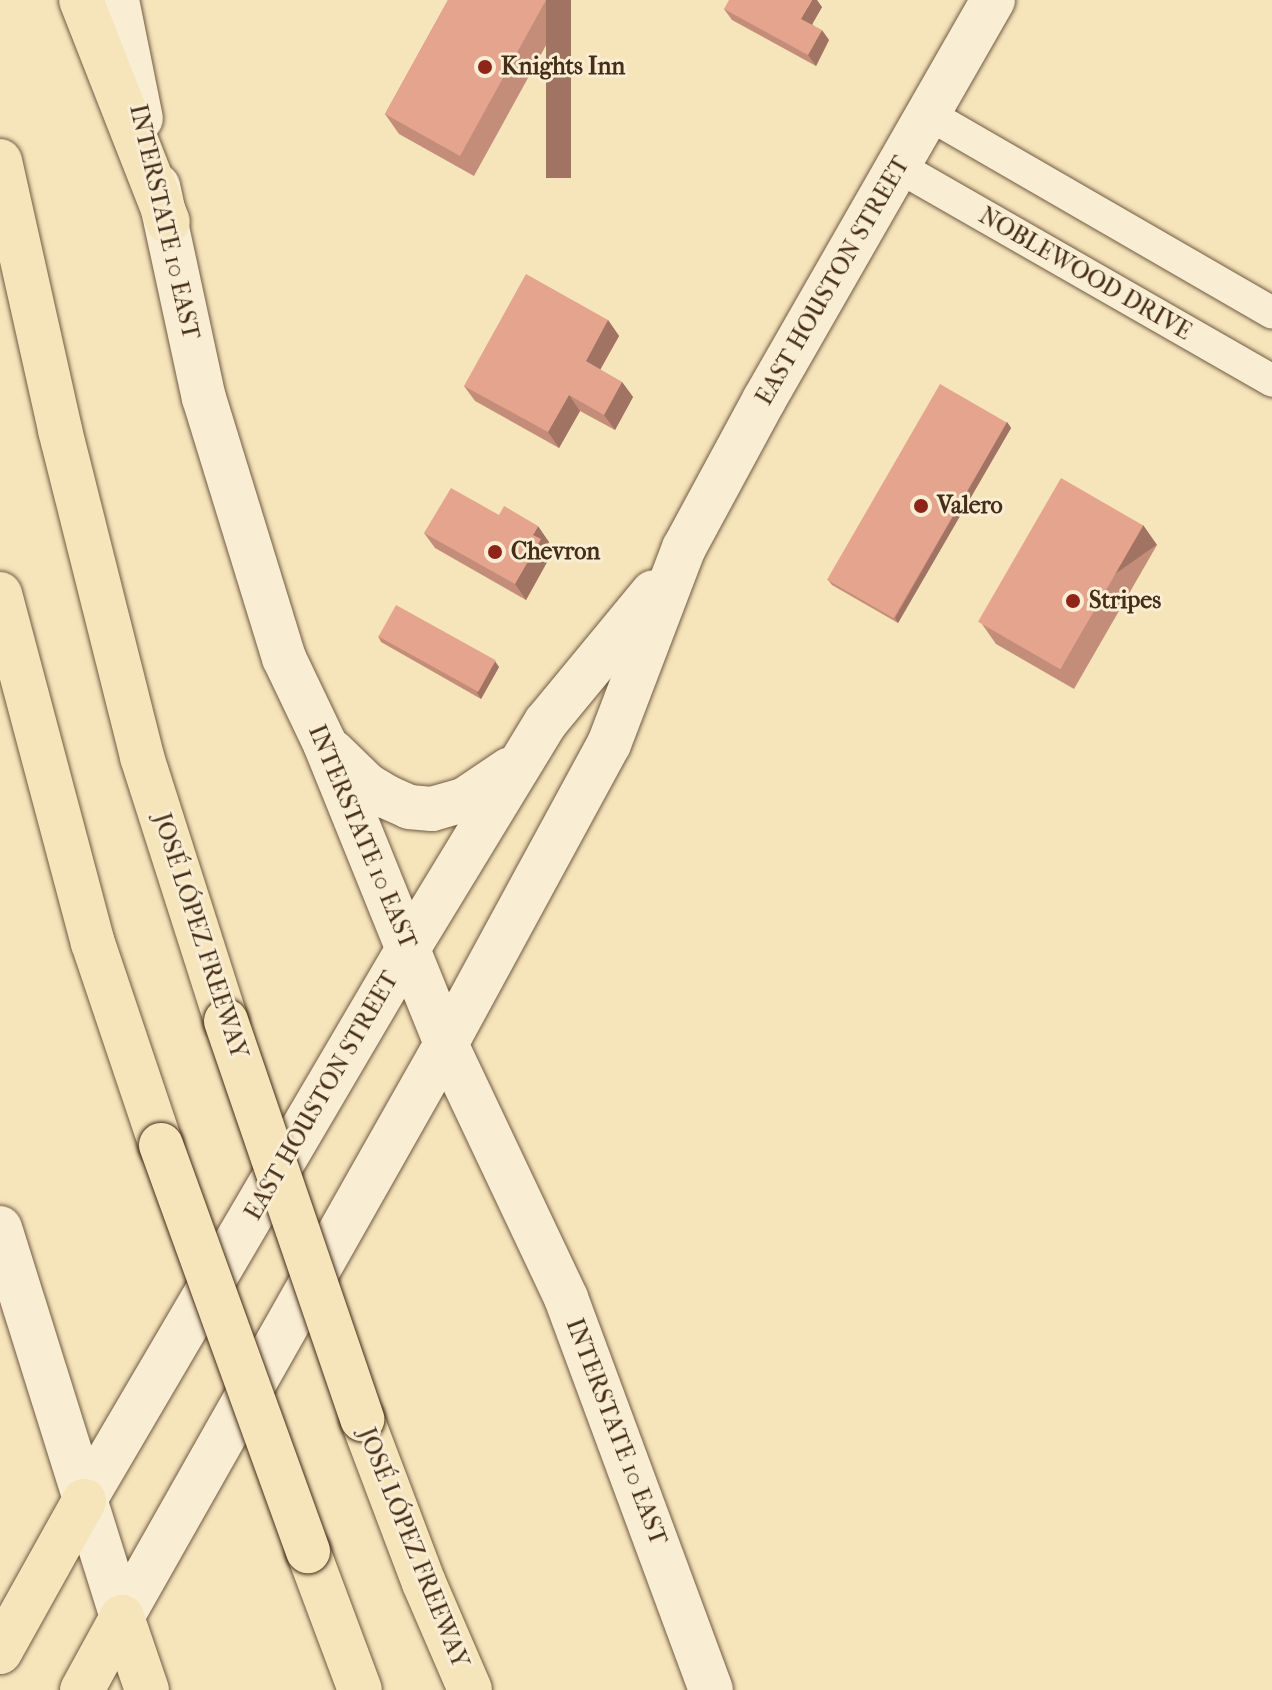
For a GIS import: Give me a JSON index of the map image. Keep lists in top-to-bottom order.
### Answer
{
  "streets": {
    "main road": ["INTERSTATE 10 EAST", "EAST HOUSTON STREET", "JOSÉ LÓPEZ FREEWAY"],
    "street": ["NOBLEWOOD DRIVE"]
  },
  "crossings": [
    ["INTERSTATE 10 EAST", "EAST HOUSTON STREET"],
    ["NOBLEWOOD DRIVE", "EAST HOUSTON STREET"]
  ],
  "places": [
    "Knights Inn",
    "Valero",
    "Chevron",
    "Stripes"
  ]
}
